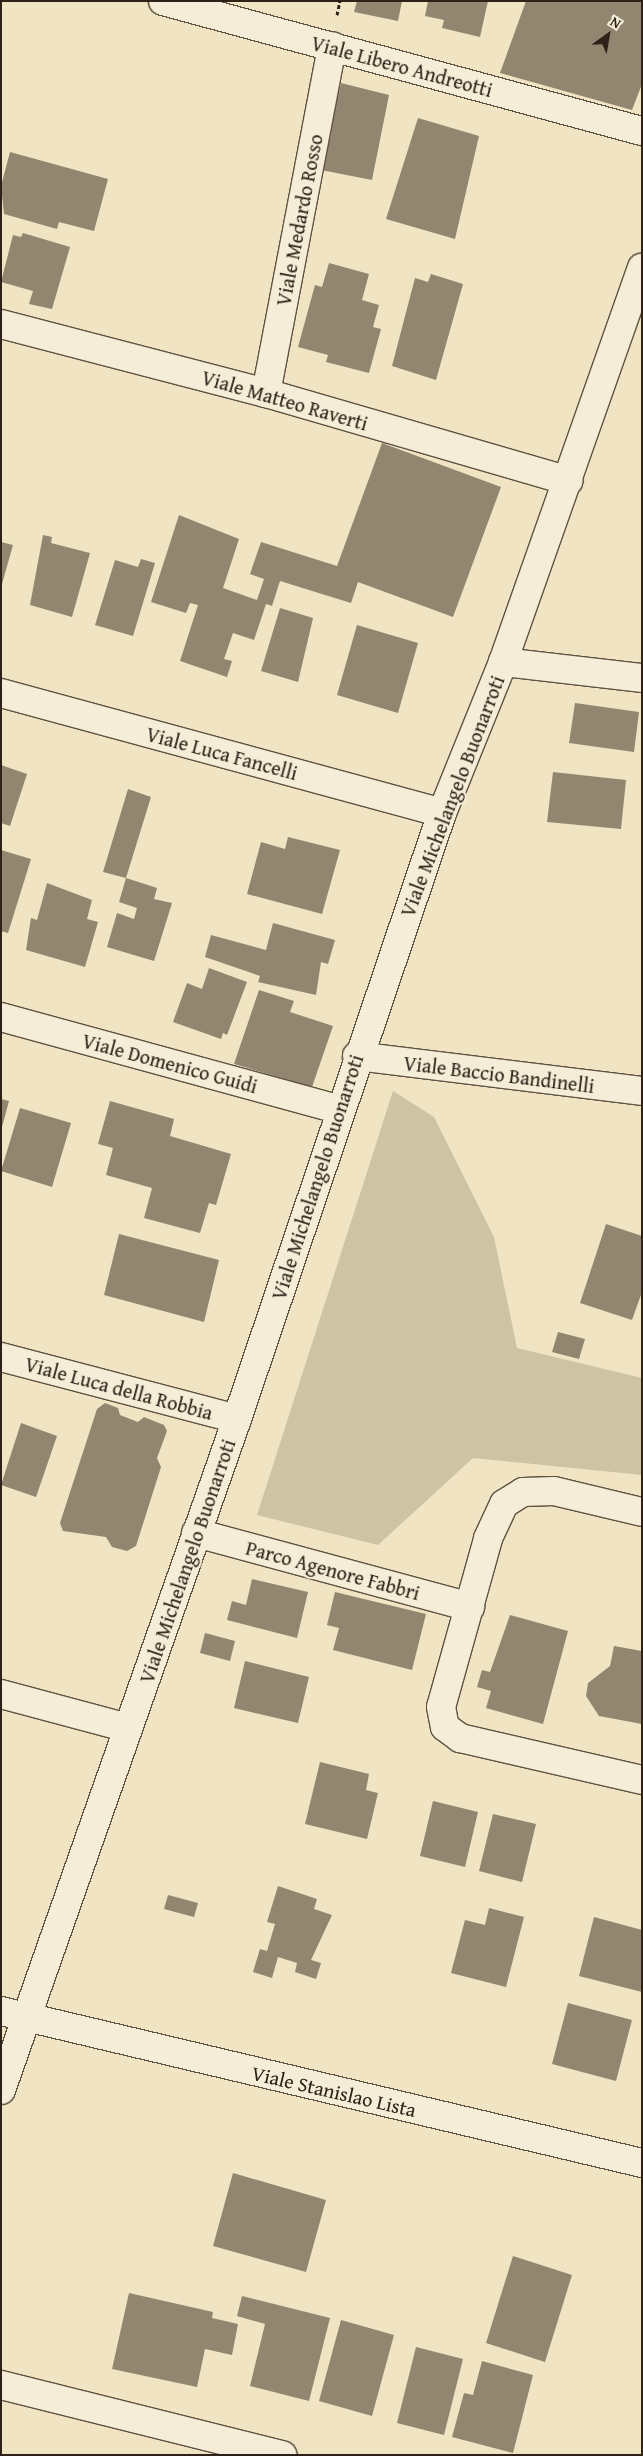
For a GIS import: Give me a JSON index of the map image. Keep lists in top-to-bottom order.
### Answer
{
  "streets": {
    "street": [
      "Viale Libero Andreotti",
      "Viale Medardo Rosso",
      "Viale Matteo Raverti",
      "Viale Luca Fancelli",
      "Viale Michelangelo Buonarroti",
      "Viale Domenico Guidi",
      "Viale Baccio Bandinelli",
      "Viale Luca della Robbia",
      "Parco Agenore Fabbri",
      "Viale Stanislao Lista"
    ]
  },
  "crossings": [
    ["Viale Libero Andreotti", "Viale Medardo Rosso"],
    ["Viale Medardo Rosso", "Viale Matteo Raverti"],
    ["Viale Matteo Raverti", "Viale Michelangelo Buonarroti"],
    ["Viale Luca Fancelli", "Viale Michelangelo Buonarroti"],
    ["Viale Michelangelo Buonarroti", "Viale Domenico Guidi"],
    ["Viale Michelangelo Buonarroti", "Viale Baccio Bandinelli"],
    ["Viale Michelangelo Buonarroti", "Viale Luca della Robbia"],
    ["Viale Michelangelo Buonarroti", "Parco Agenore Fabbri"],
    ["Viale Michelangelo Buonarroti", "Viale Stanislao Lista"]
  ],
  "north": "top right"
}
